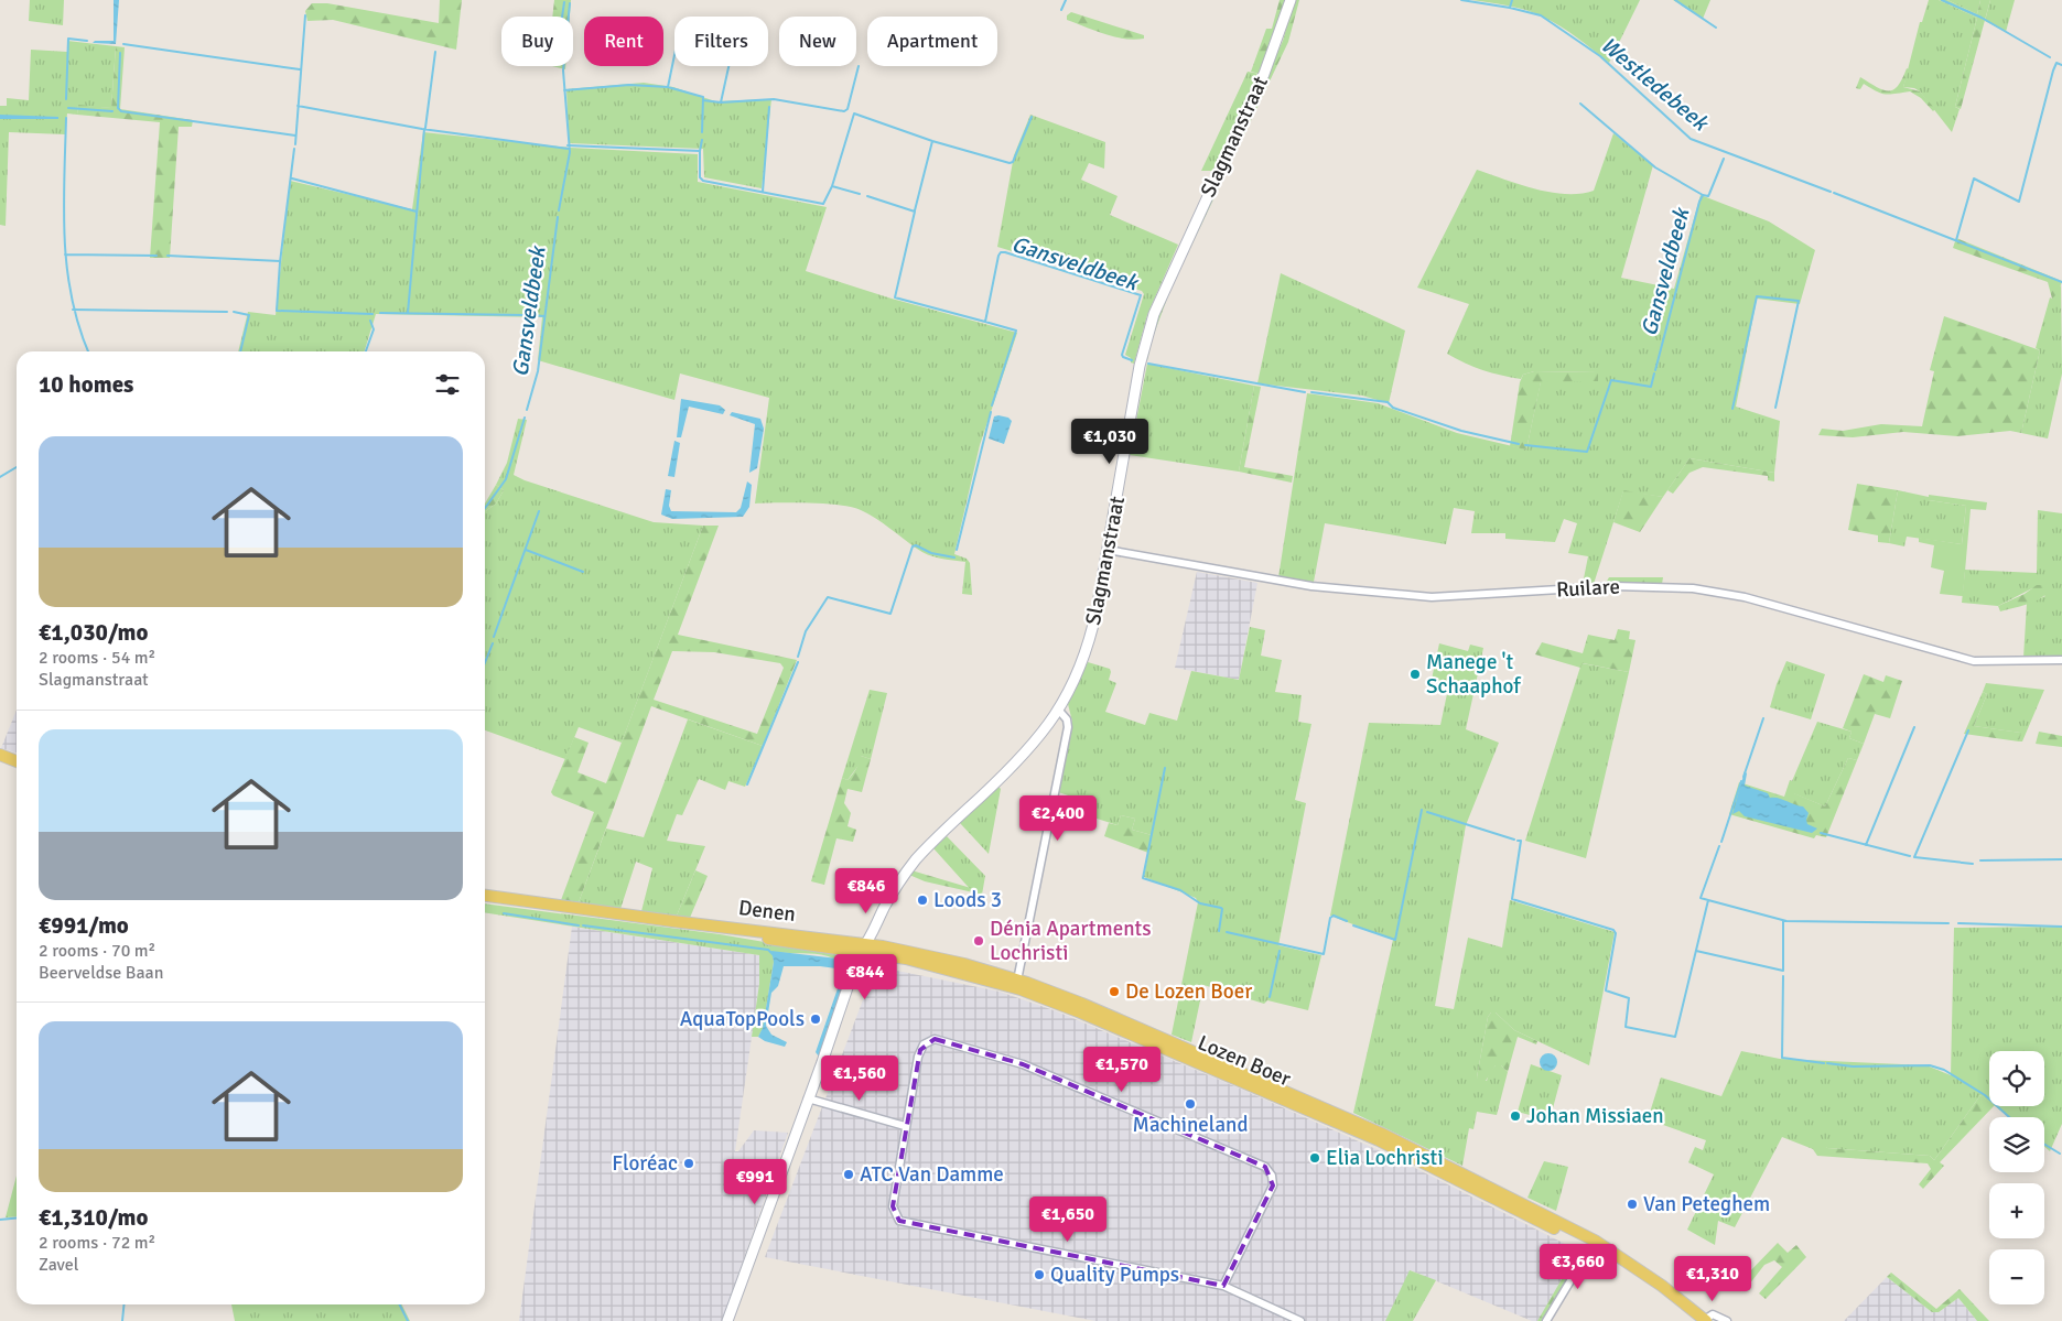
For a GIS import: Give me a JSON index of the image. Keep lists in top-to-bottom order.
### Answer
{
  "streets": {
    "main road": ["Slagmanstraat", "Denen", "Lozen Boer"],
    "street": ["Ruilare"]
  },
  "crossings": [
    ["Slagmanstraat", "Ruilare"],
    ["Slagmanstraat", "Denen"],
    ["Slagmanstraat", "Lozen Boer"],
    ["Denen", "Lozen Boer"]
  ],
  "water": ["Westledebeek", "Gansveldbeek"],
  "places": [
    "Manege 't Schaaphof",
    "Loods 3",
    "Dénia Apartments Lochristi",
    "De Lozen Boer",
    "AquaTopPools",
    "Machineland",
    "Johan Missiaen",
    "Elia Lochristi",
    "Floréac",
    "ATC Van Damme",
    "Van Peteghem",
    "Quality Pumps"
  ],
  "page": {
    "chip": [
      "Buy",
      "Rent",
      "Filters",
      "New",
      "Apartment"
    ],
    "heading": "10 homes",
    "list": [
      {
        "name": "€1,030/mo",
        "note": "2 rooms · 54 m² · Slagmanstraat"
      },
      {
        "name": "€991/mo",
        "note": "2 rooms · 70 m² · Beerveldse Baan"
      },
      {
        "name": "€1,310/mo",
        "note": "2 rooms · 72 m² · Zavel"
      }
    ],
    "price": [
      "€1,030",
      "€2,400",
      "€846",
      "€844",
      "€1,570",
      "€1,560",
      "€991",
      "€1,650",
      "€3,660",
      "€1,310"
    ],
    "map_buttons": ["+", "−"]
  }
}
